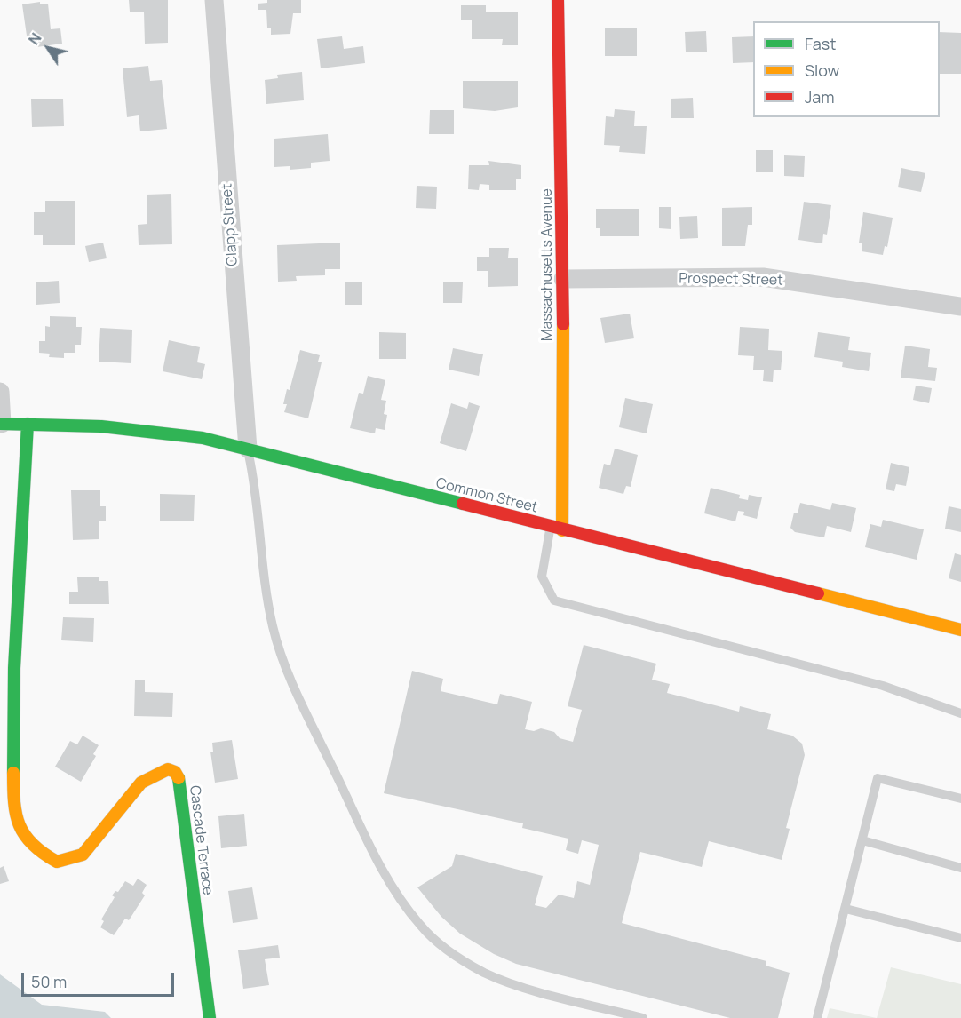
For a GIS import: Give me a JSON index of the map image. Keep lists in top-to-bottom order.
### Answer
{
  "streets": {
    "street": [
      "Clapp Street",
      "Massachusetts Avenue",
      "Prospect Street",
      "Common Street",
      "Cascade Terrace"
    ]
  },
  "crossings": [
    ["Clapp Street", "Common Street"],
    ["Massachusetts Avenue", "Prospect Street"],
    ["Massachusetts Avenue", "Common Street"],
    ["Common Street", "Cascade Terrace"]
  ],
  "legend": ["Fast", "Slow", "Jam"],
  "scale_bar": "50 m",
  "north": "top left"
}
